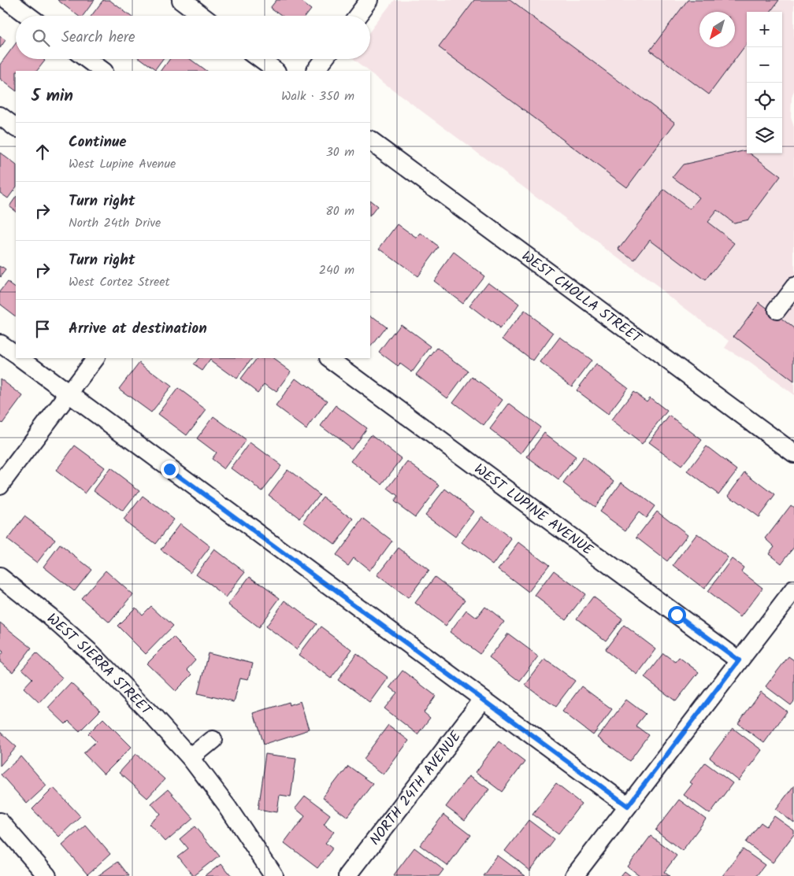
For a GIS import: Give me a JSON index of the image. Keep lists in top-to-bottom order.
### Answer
{
  "streets": {
    "street": [
      "WEST CHOLLA STREET",
      "WEST LUPINE AVENUE",
      "WEST SIERRA STREET",
      "NORTH 24TH AVENUE"
    ]
  },
  "north": "bottom left",
  "page": {
    "map_buttons": ["+", "−"],
    "search": "Search here",
    "heading": ["5 min", "Walk · 350 m"],
    "list": [
      ["Continue", "West Lupine Avenue", "30 m"],
      ["Turn right", "North 24th Drive", "80 m"],
      ["Turn right", "West Cortez Street", "240 m"],
      "Arrive at destination"
    ]
  }
}
